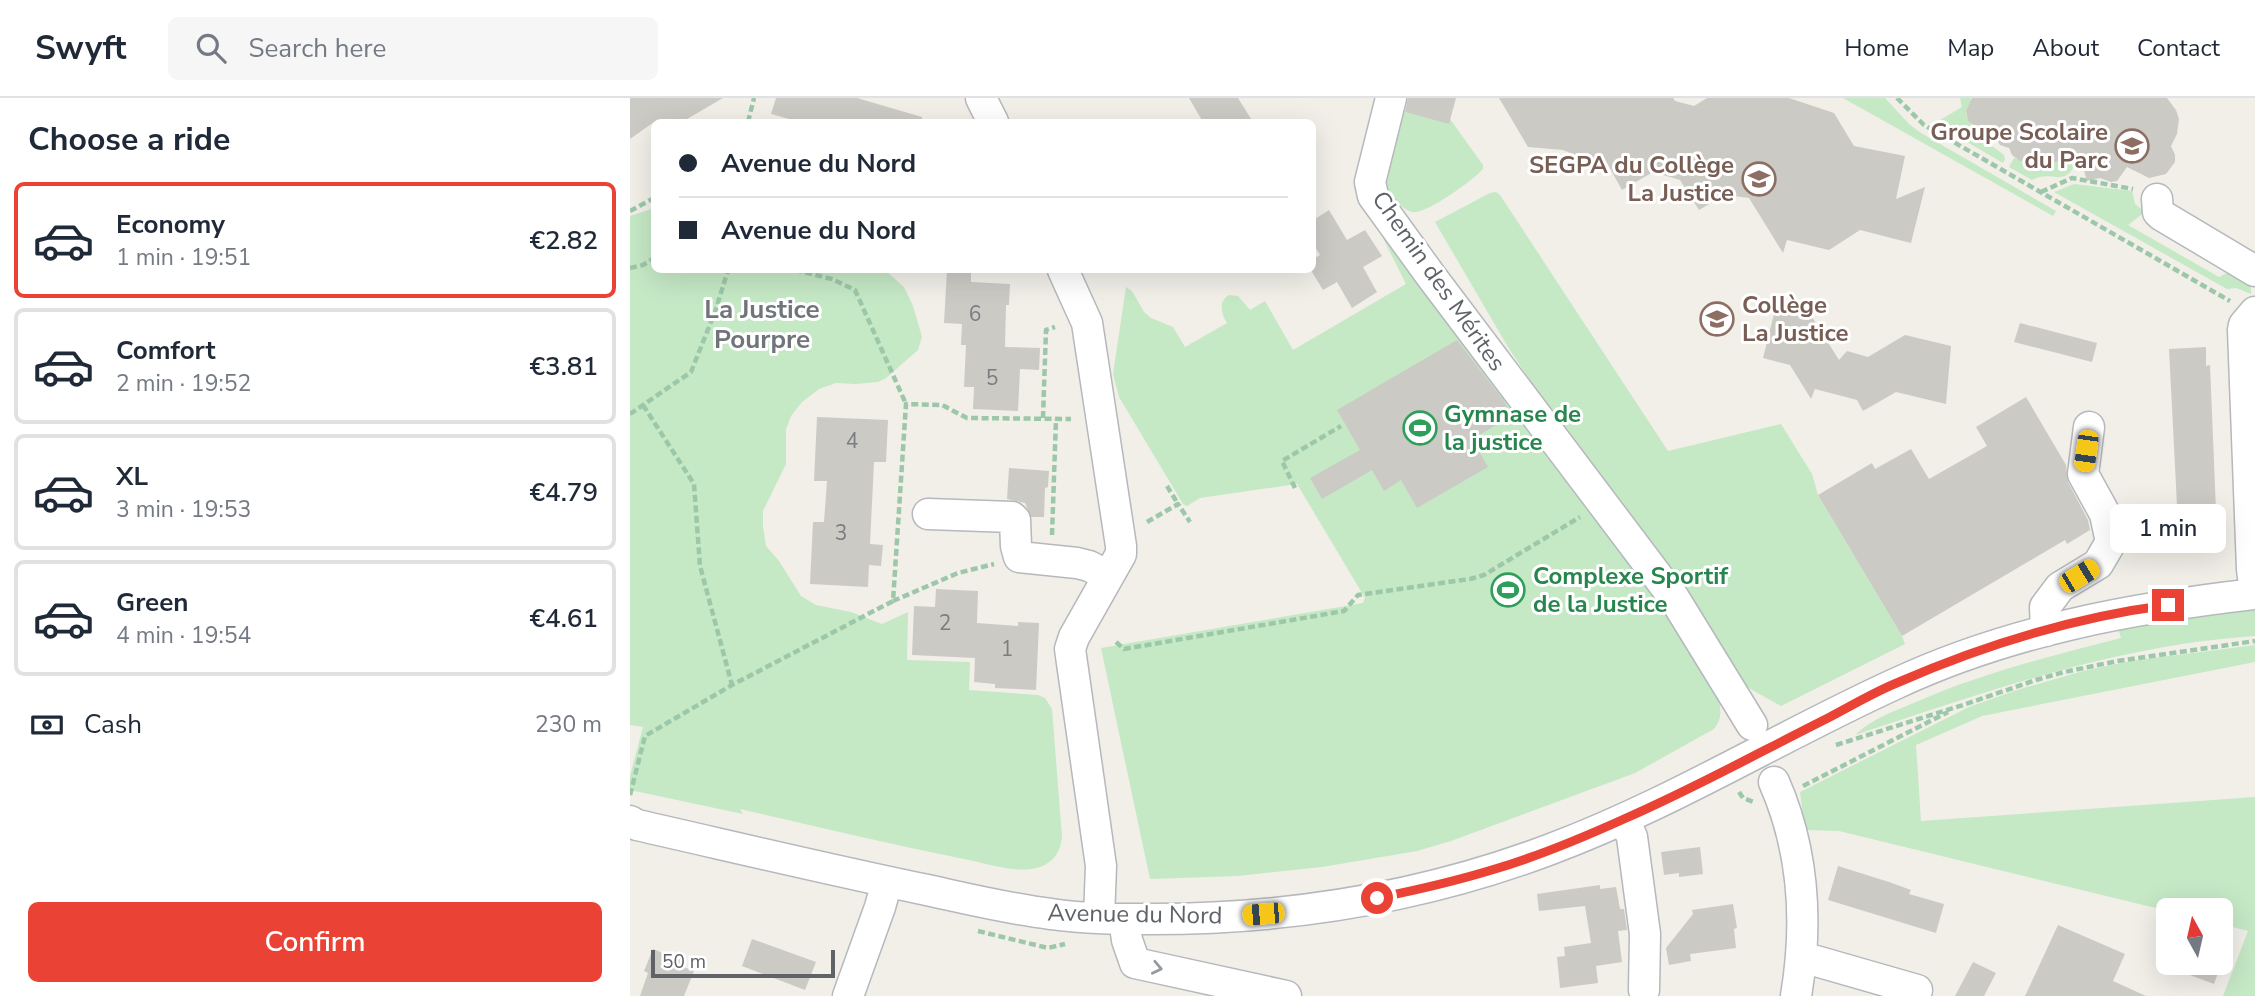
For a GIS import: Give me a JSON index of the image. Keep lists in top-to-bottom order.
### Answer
{
  "streets": {
    "street": ["Chemin des Mérites", "Avenue du Nord"]
  },
  "districts": ["La Justice Pourpre"],
  "places": {
    "school or university": ["Groupe Scolaire du Parc", "SEGPA du Collège La Justice", "Collège La Justice"],
    "sports": ["Gymnase de la justice", "Complexe Sportif de la Justice"]
  },
  "house_numbers": [
    "6",
    "5",
    "4",
    "3",
    "2",
    "1"
  ],
  "scale_bar": "50 m",
  "north": "top",
  "page": {
    "header": "Swyft",
    "search": "Search here",
    "nav": [
      "Home",
      "Map",
      "About",
      "Contact"
    ],
    "heading": "Choose a ride",
    "banner": ["Avenue du Nord", "Avenue du Nord"],
    "list": [
      {
        "name": "Economy",
        "note": "1 min · 19:51",
        "value": "€2.82"
      },
      {
        "name": "Comfort",
        "note": "2 min · 19:52",
        "value": "€3.81"
      },
      {
        "name": "XL",
        "note": "3 min · 19:53",
        "value": "€4.79"
      },
      {
        "name": "Green",
        "note": "4 min · 19:54",
        "value": "€4.61"
      }
    ],
    "bubble": "1 min",
    "pay": ["Cash", "230 m"],
    "buttons": "Confirm",
    "scale": "50 m"
  }
}
